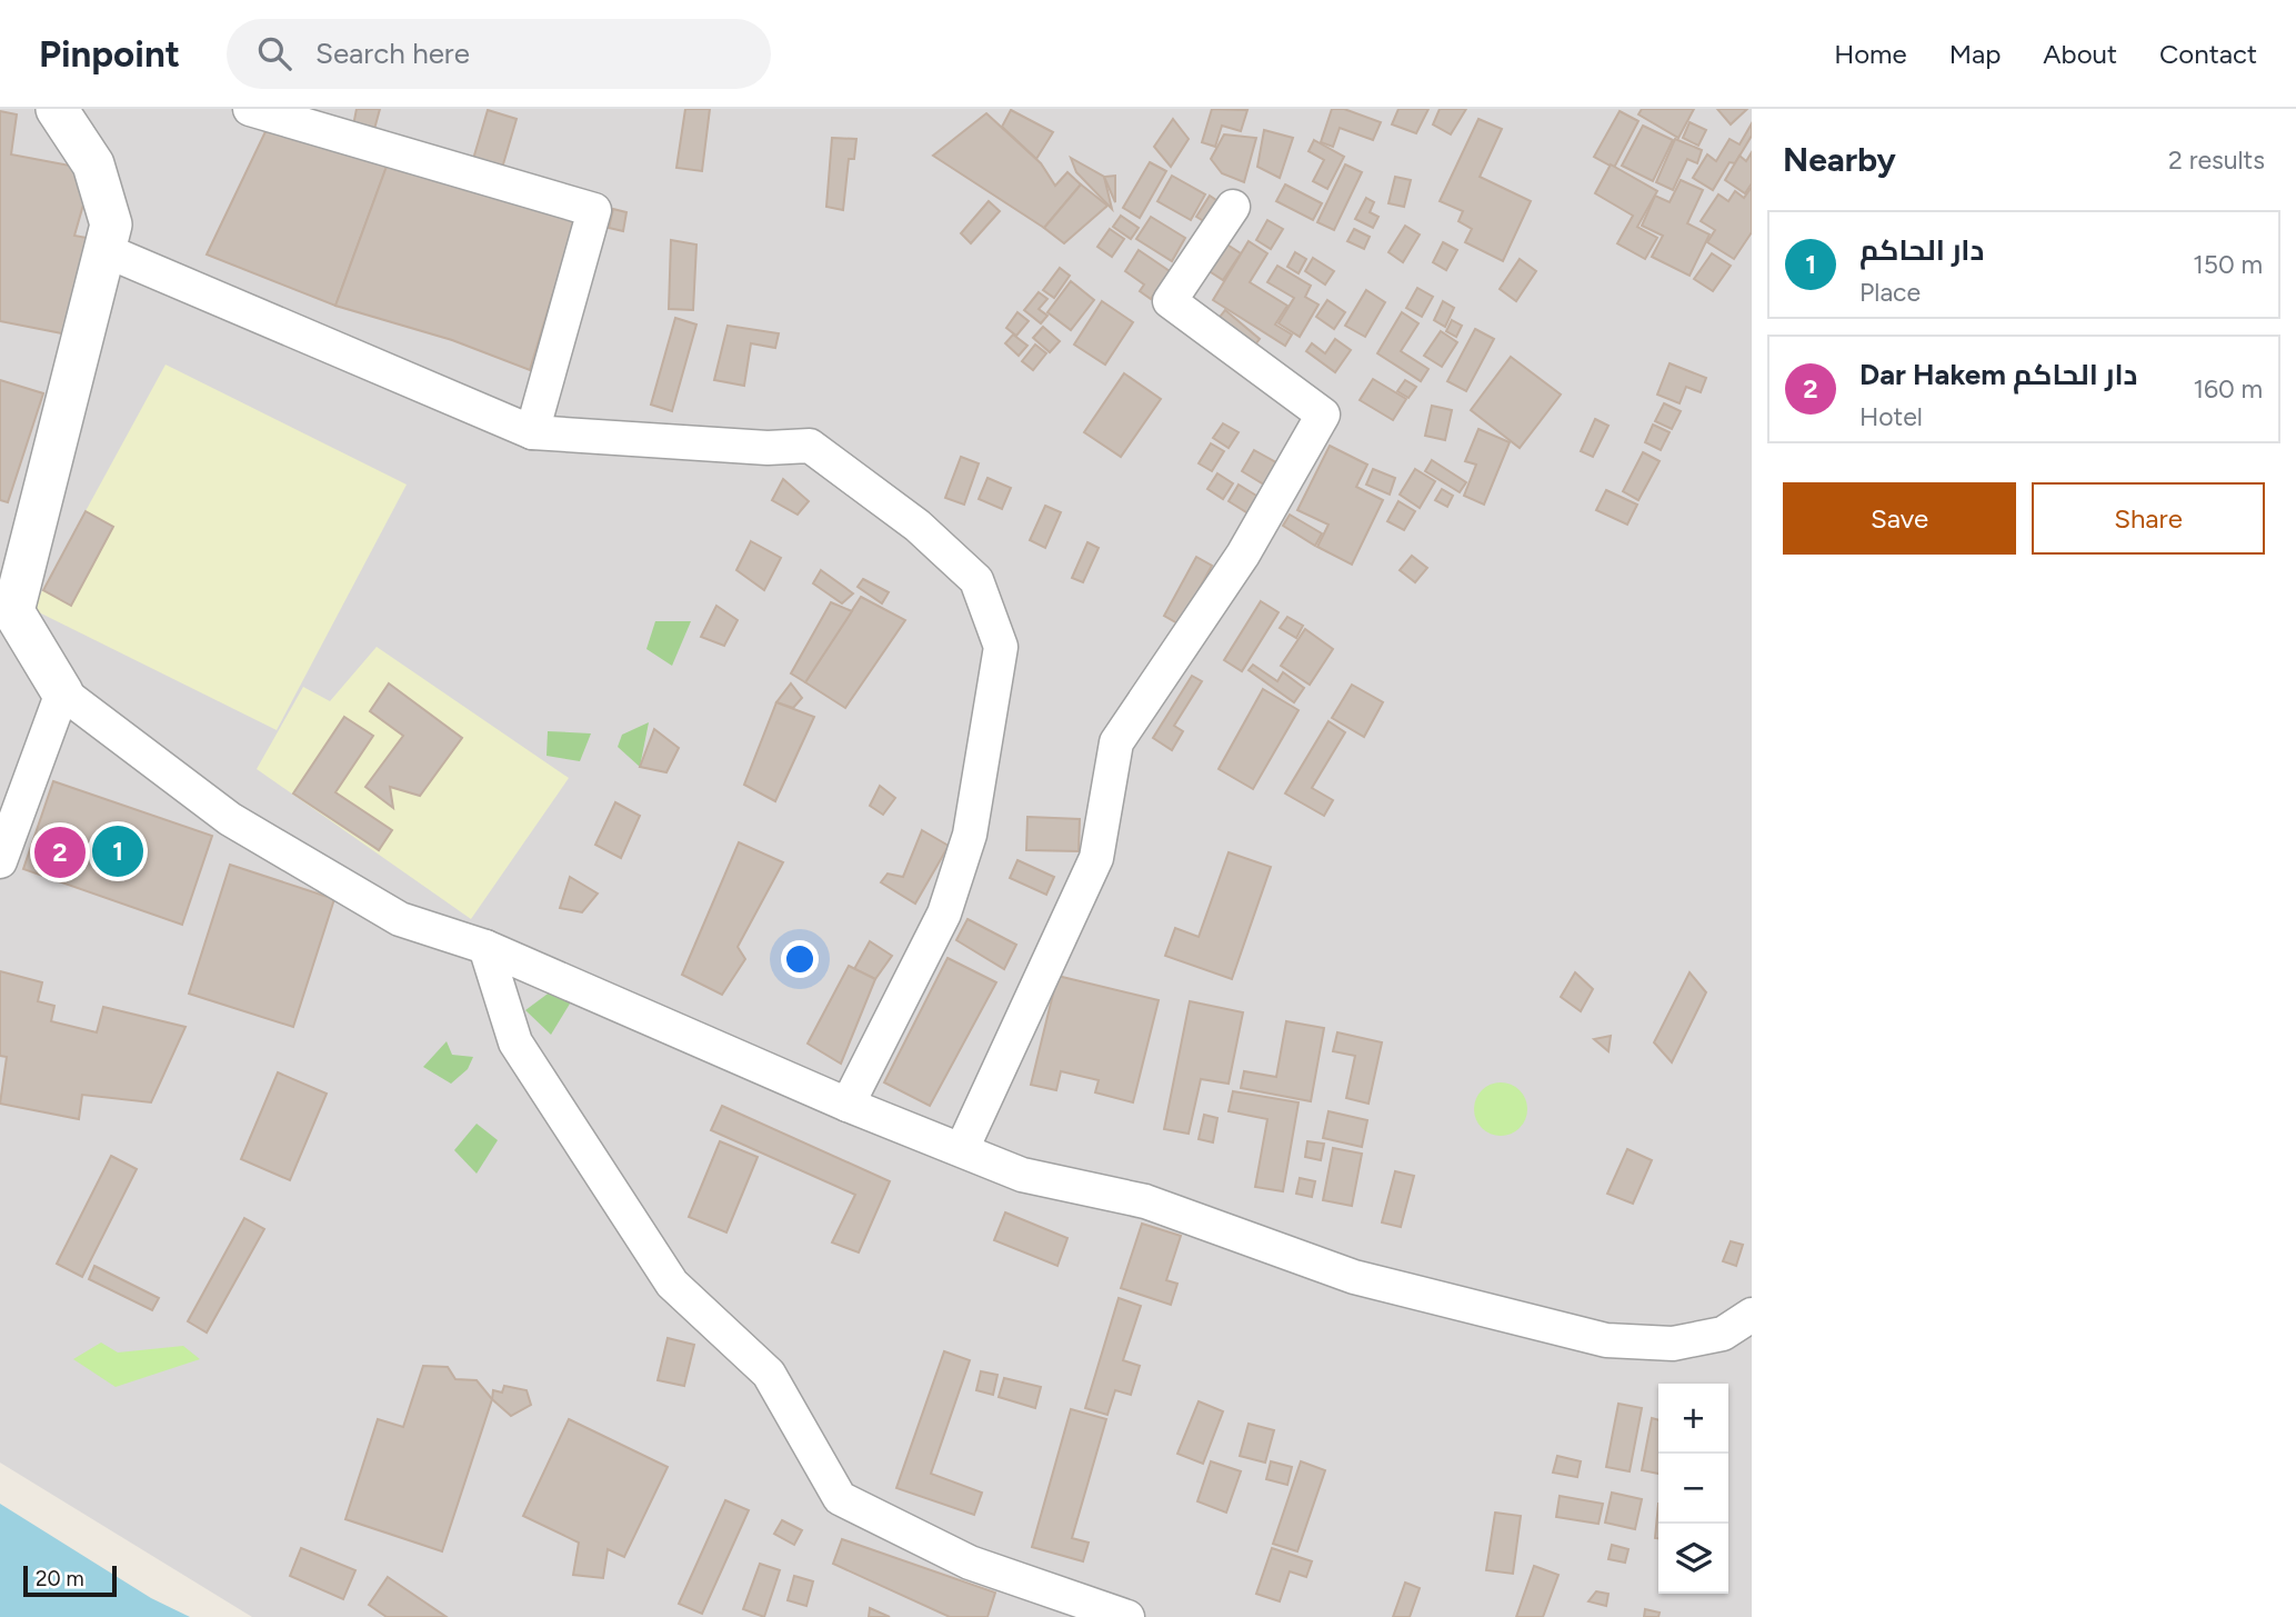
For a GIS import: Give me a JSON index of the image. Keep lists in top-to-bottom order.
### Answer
{
  "scale_bar": "20 m",
  "page": {
    "header": "Pinpoint",
    "search": "Search here",
    "nav": [
      "Home",
      "Map",
      "About",
      "Contact"
    ],
    "heading": ["Nearby", "2 results"],
    "list": [
      {
        "mark": "1",
        "name": "دار الحاكم",
        "note": "Place",
        "value": "150 m"
      },
      {
        "mark": "2",
        "name": "Dar Hakem دار الحاكم",
        "note": "Hotel",
        "value": "160 m"
      }
    ],
    "buttons": ["Save", "Share"],
    "pins": ["1", "2"],
    "map_buttons": ["+", "−"],
    "scale": "20 m"
  }
}
